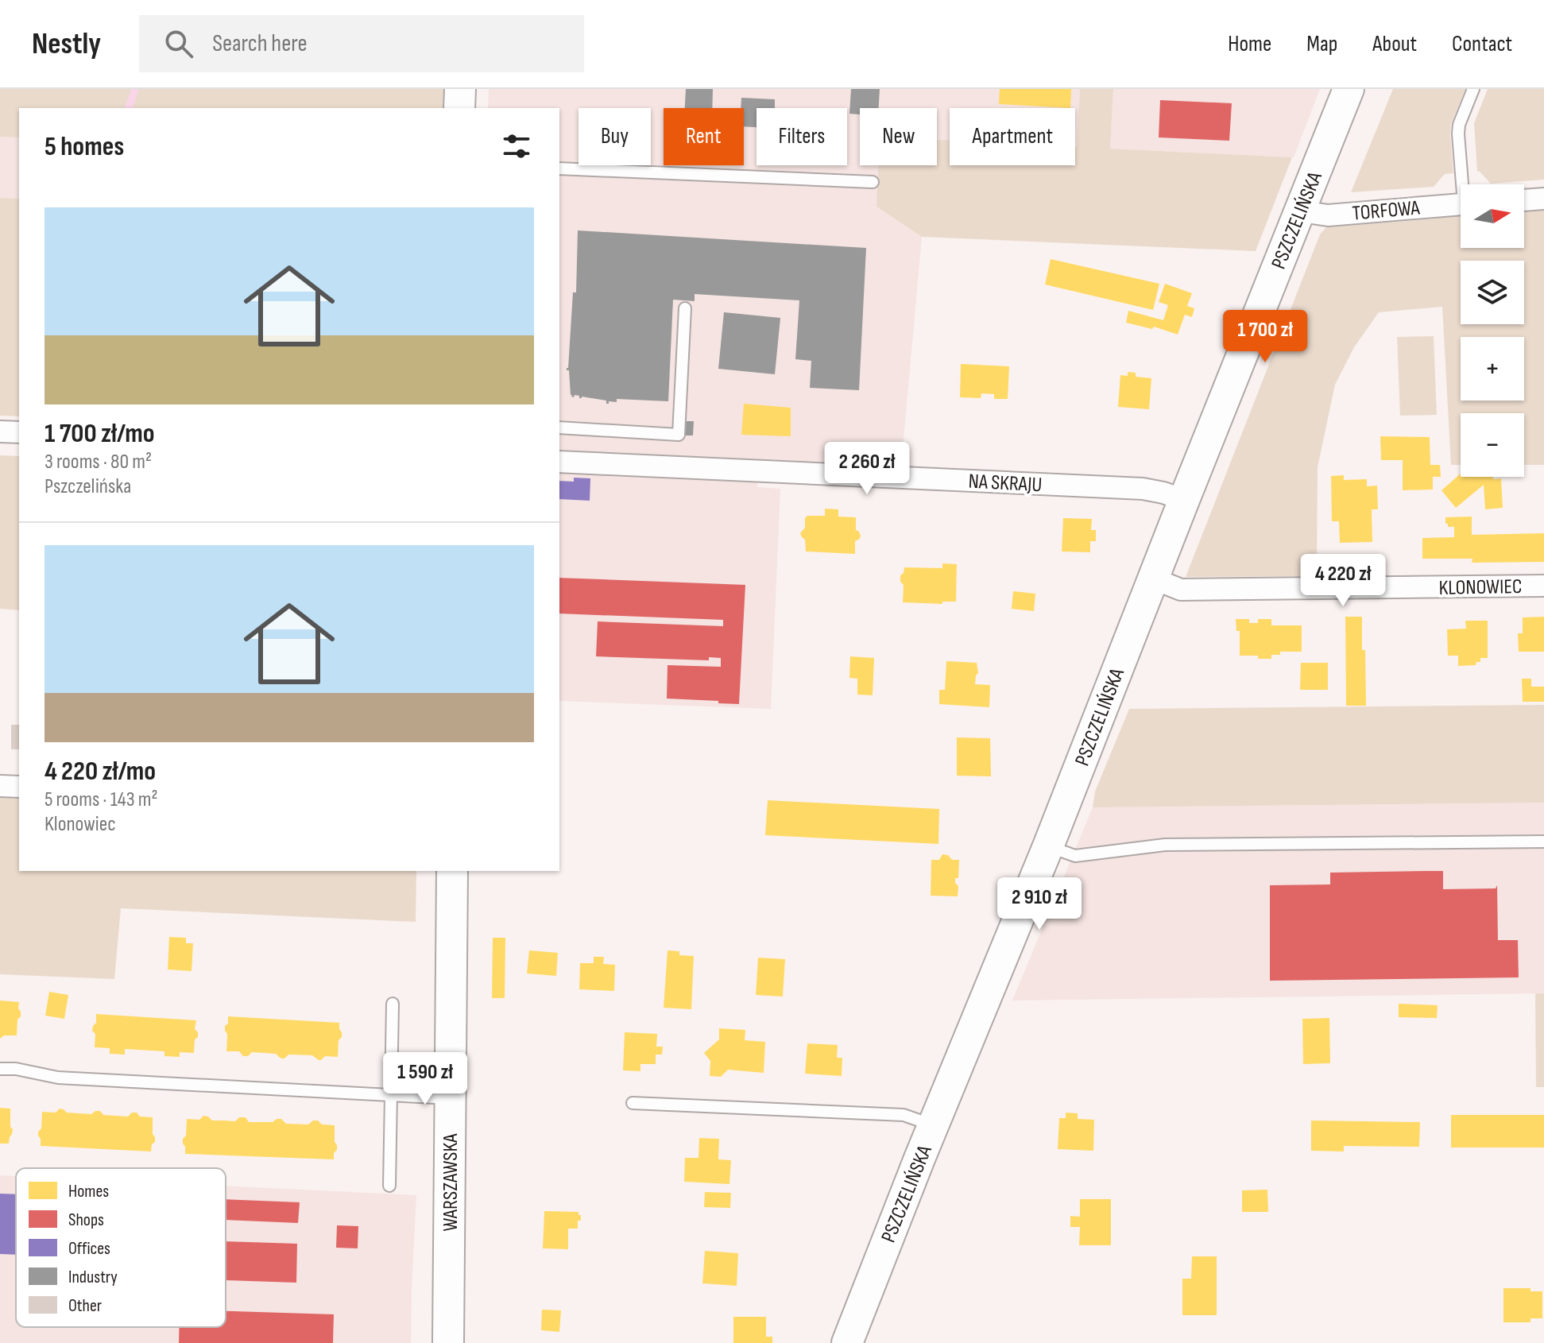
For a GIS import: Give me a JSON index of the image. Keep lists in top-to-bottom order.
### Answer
{
  "streets": {
    "main road": ["PSZCZELIŃSKA", "WARSZAWSKA"],
    "street": ["TORFOWA", "NA SKRAJU", "KLONOWIEC"]
  },
  "crossings": [
    ["TORFOWA", "PSZCZELIŃSKA"],
    ["PSZCZELIŃSKA", "NA SKRAJU"],
    ["PSZCZELIŃSKA", "KLONOWIEC"]
  ],
  "legend": [
    "Homes",
    "Shops",
    "Offices",
    "Industry",
    "Other"
  ],
  "north": "right",
  "page": {
    "header": "Nestly",
    "search": "Search here",
    "nav": [
      "Home",
      "Map",
      "About",
      "Contact"
    ],
    "chip": [
      "Buy",
      "Rent",
      "Filters",
      "New",
      "Apartment"
    ],
    "heading": "5 homes",
    "map_buttons": ["+", "−"],
    "list": [
      {
        "name": "1 700 zł/mo",
        "note": "3 rooms · 80 m² · Pszczelińska"
      },
      {
        "name": "4 220 zł/mo",
        "note": "5 rooms · 143 m² · Klonowiec"
      }
    ],
    "price": [
      "1 700 zł",
      "2 260 zł",
      "4 220 zł",
      "2 910 zł",
      "1 590 zł"
    ]
  }
}
